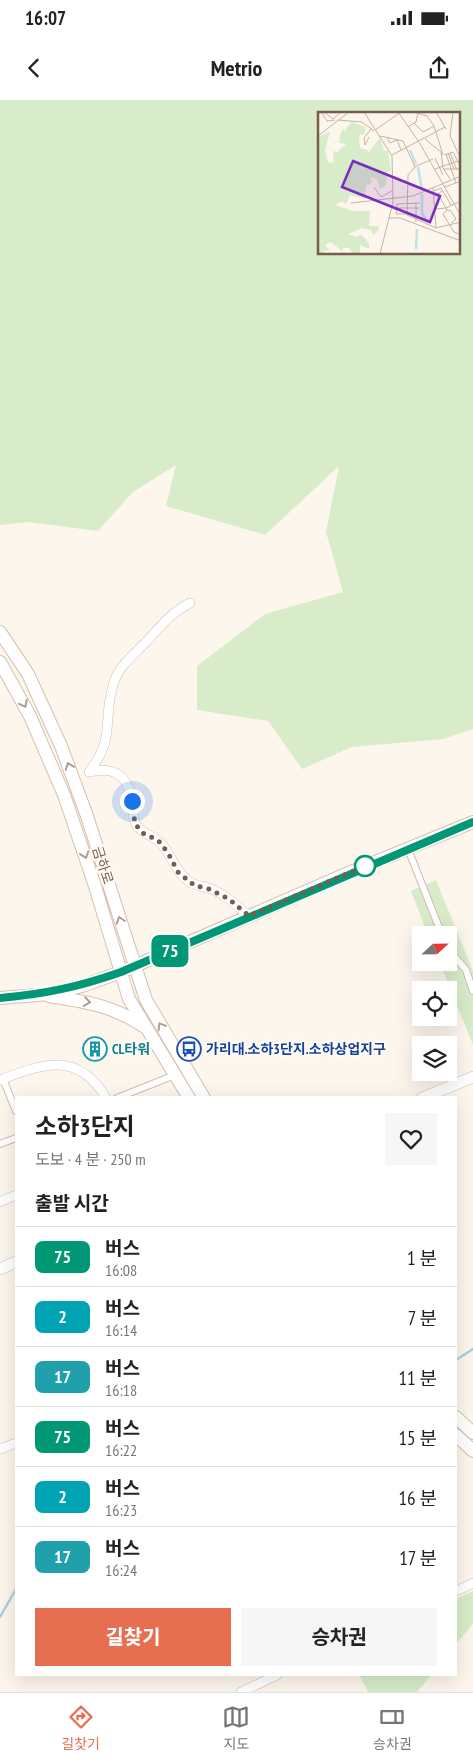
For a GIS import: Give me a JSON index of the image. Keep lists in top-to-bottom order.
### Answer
{
  "streets": {
    "main road": ["금하로"]
  },
  "places": {
    "building": ["CL타워"],
    "bus stop": ["가리대.소하3단지.소하상업지구"]
  },
  "lines": ["bus line 75"],
  "north": "right",
  "page": {
    "status": "16:07",
    "header": "Metrio",
    "on_map": "75",
    "heading": [
      ["소하3단지", "도보 · 4 분 · 250 m"],
      "출발 시간"
    ],
    "list": [
      {
        "mark": "75",
        "name": "버스",
        "note": "16:08",
        "value": "1 분"
      },
      {
        "mark": "2",
        "name": "버스",
        "note": "16:14",
        "value": "7 분"
      },
      {
        "mark": "17",
        "name": "버스",
        "note": "16:18",
        "value": "11 분"
      },
      {
        "mark": "75",
        "name": "버스",
        "note": "16:22",
        "value": "15 분"
      },
      {
        "mark": "2",
        "name": "버스",
        "note": "16:23",
        "value": "16 분"
      },
      {
        "mark": "17",
        "name": "버스",
        "note": "16:24",
        "value": "17 분"
      }
    ],
    "buttons": ["길찾기", "승차권"],
    "tabs": ["길찾기", "지도", "승차권"]
  }
}
